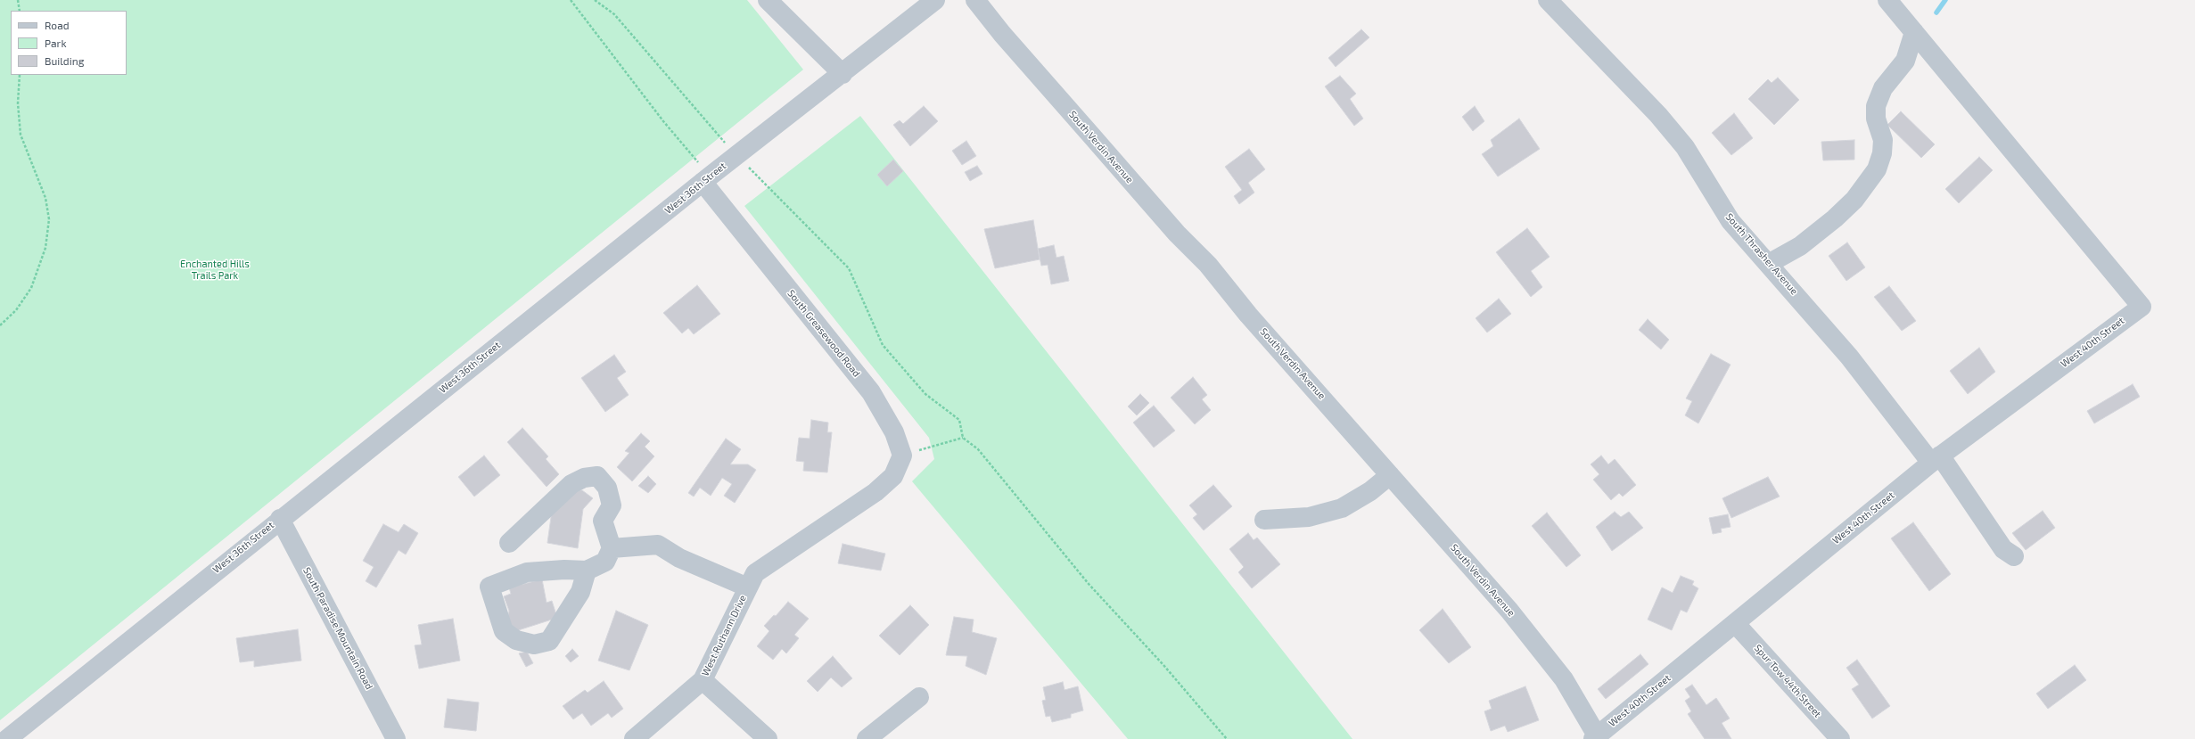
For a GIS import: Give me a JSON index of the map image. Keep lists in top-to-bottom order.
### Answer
{
  "streets": {
    "street": [
      "South Verdin Avenue",
      "West 36th Street",
      "South Thrasher Avenue",
      "South Greasewood Road",
      "West 40th Street",
      "South Paradise Mountain Road",
      "West Ruthann Drive",
      "Spur Tow 44th Street"
    ]
  },
  "crossings": [
    ["South Verdin Avenue", "West 40th Street"],
    ["West 36th Street", "South Greasewood Road"],
    ["West 36th Street", "South Paradise Mountain Road"],
    ["South Thrasher Avenue", "West 40th Street"],
    ["South Greasewood Road", "West Ruthann Drive"],
    ["West 40th Street", "Spur Tow 44th Street"]
  ],
  "parks": ["Enchanted Hills Trails Park"],
  "legend": ["Road", "Park", "Building"]
}
